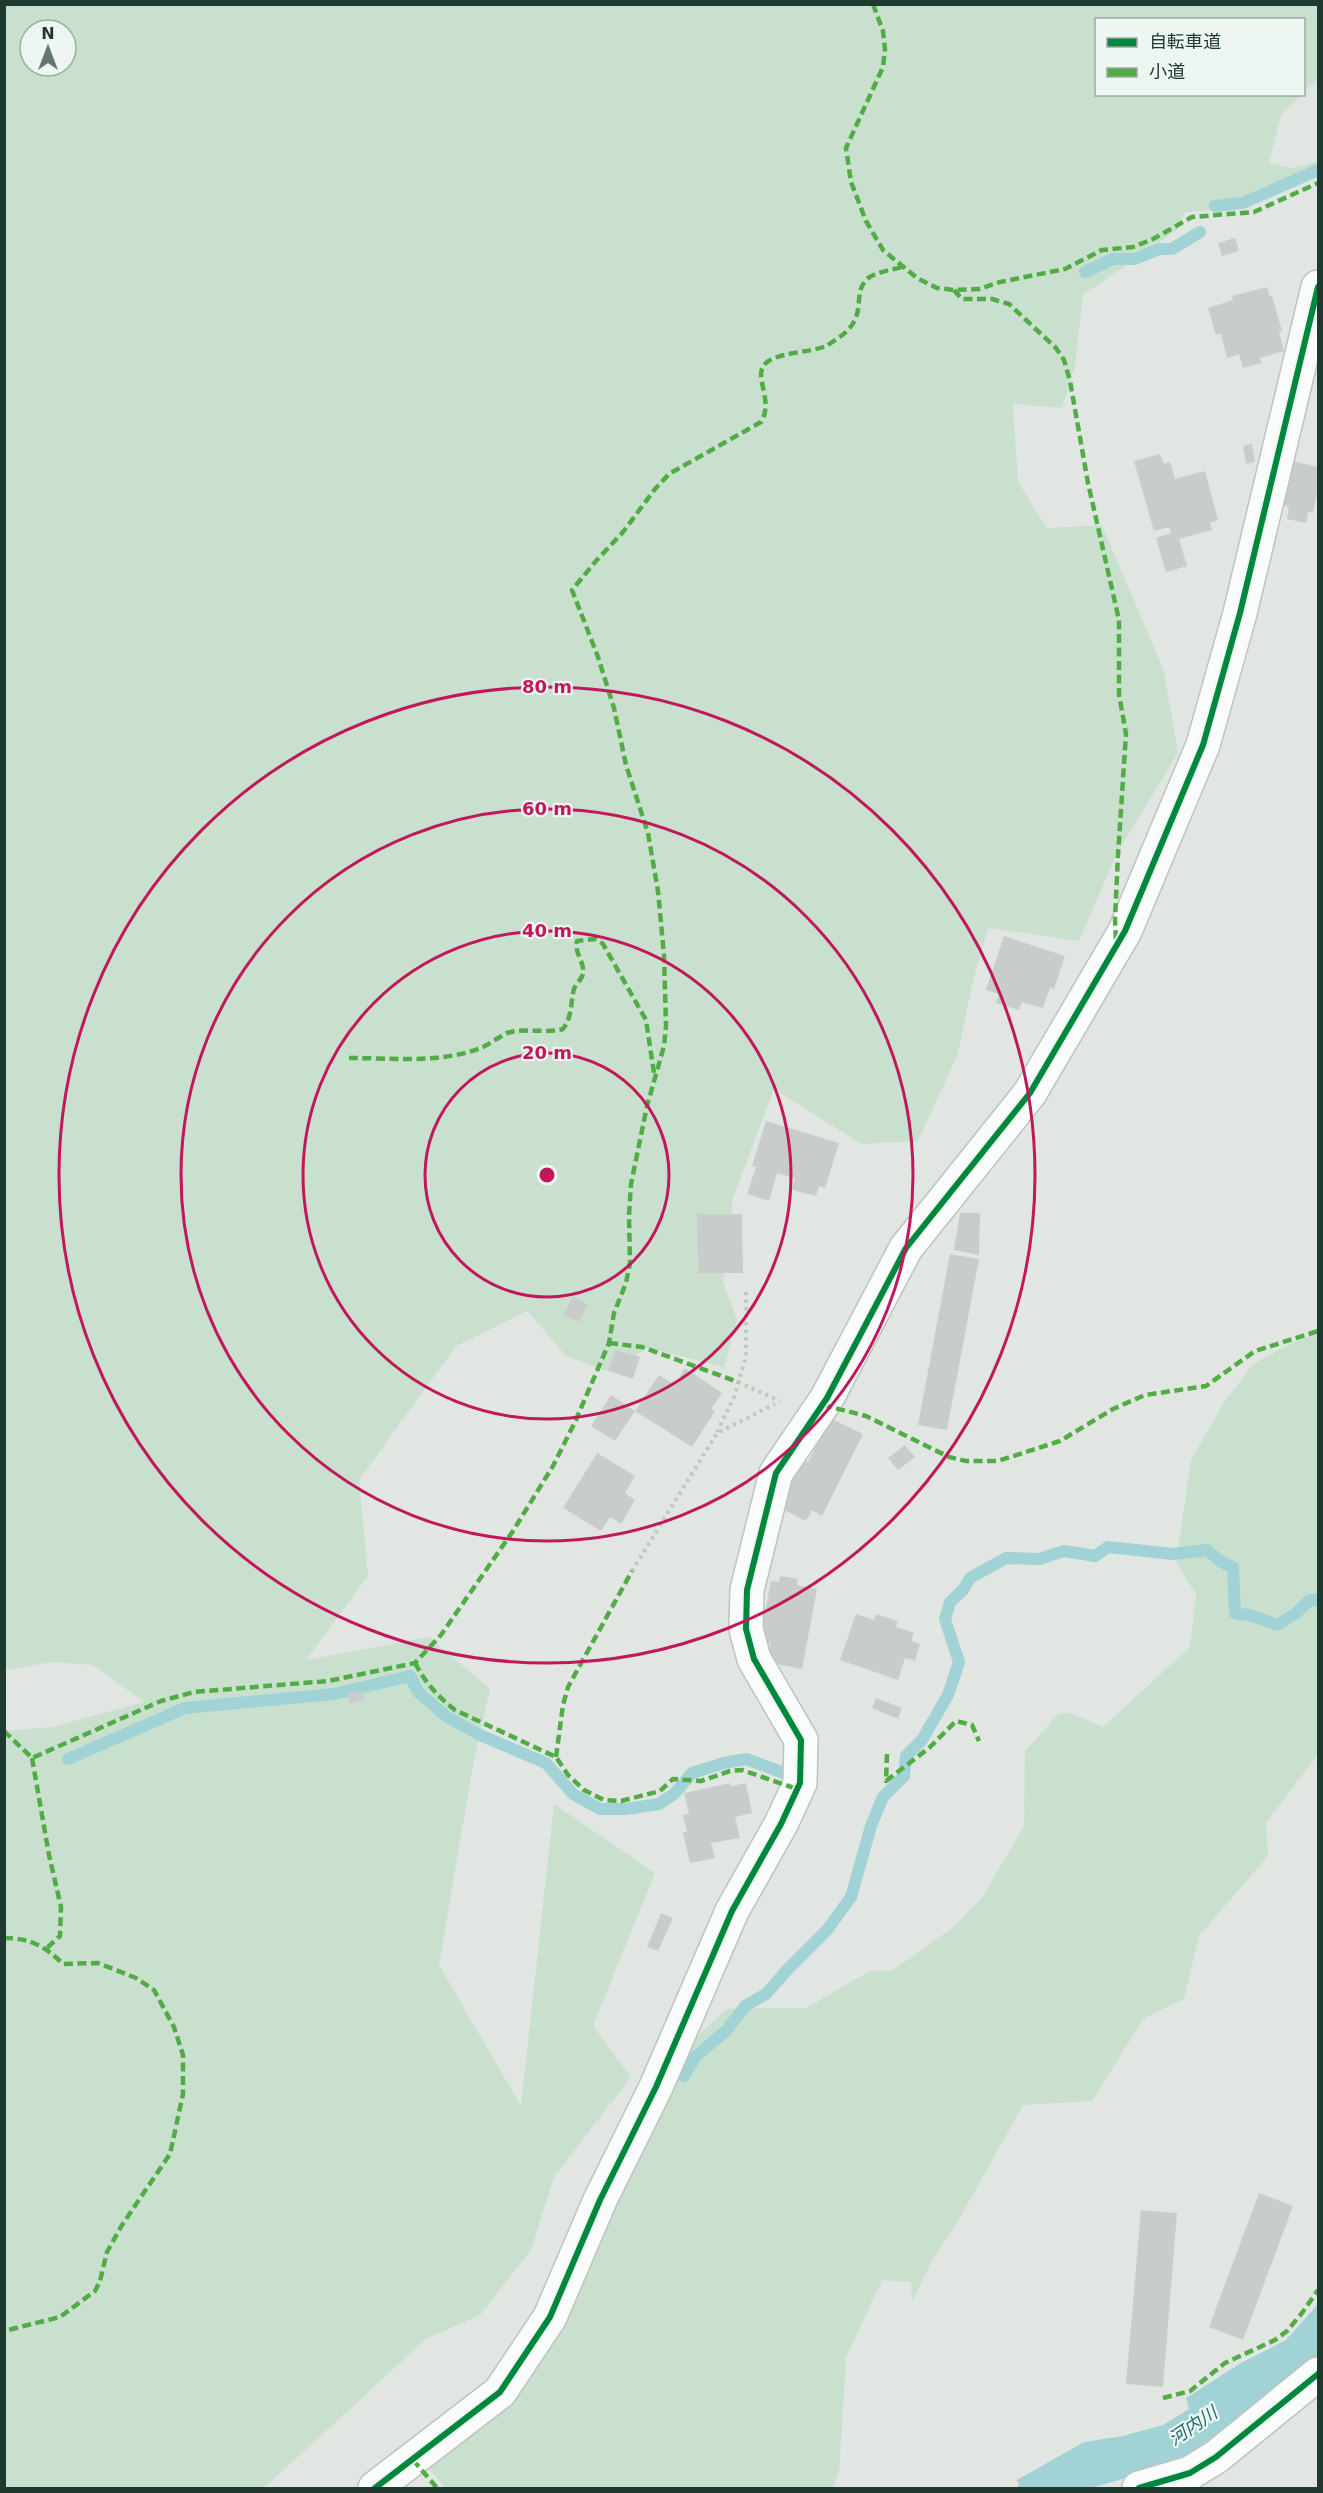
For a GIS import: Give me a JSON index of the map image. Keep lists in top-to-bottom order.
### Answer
{
  "water": ["河内川"],
  "legend": ["自転車道", "小道"],
  "north": "top",
  "rings": [
    "80 m",
    "60 m",
    "40 m",
    "20 m"
  ]
}
